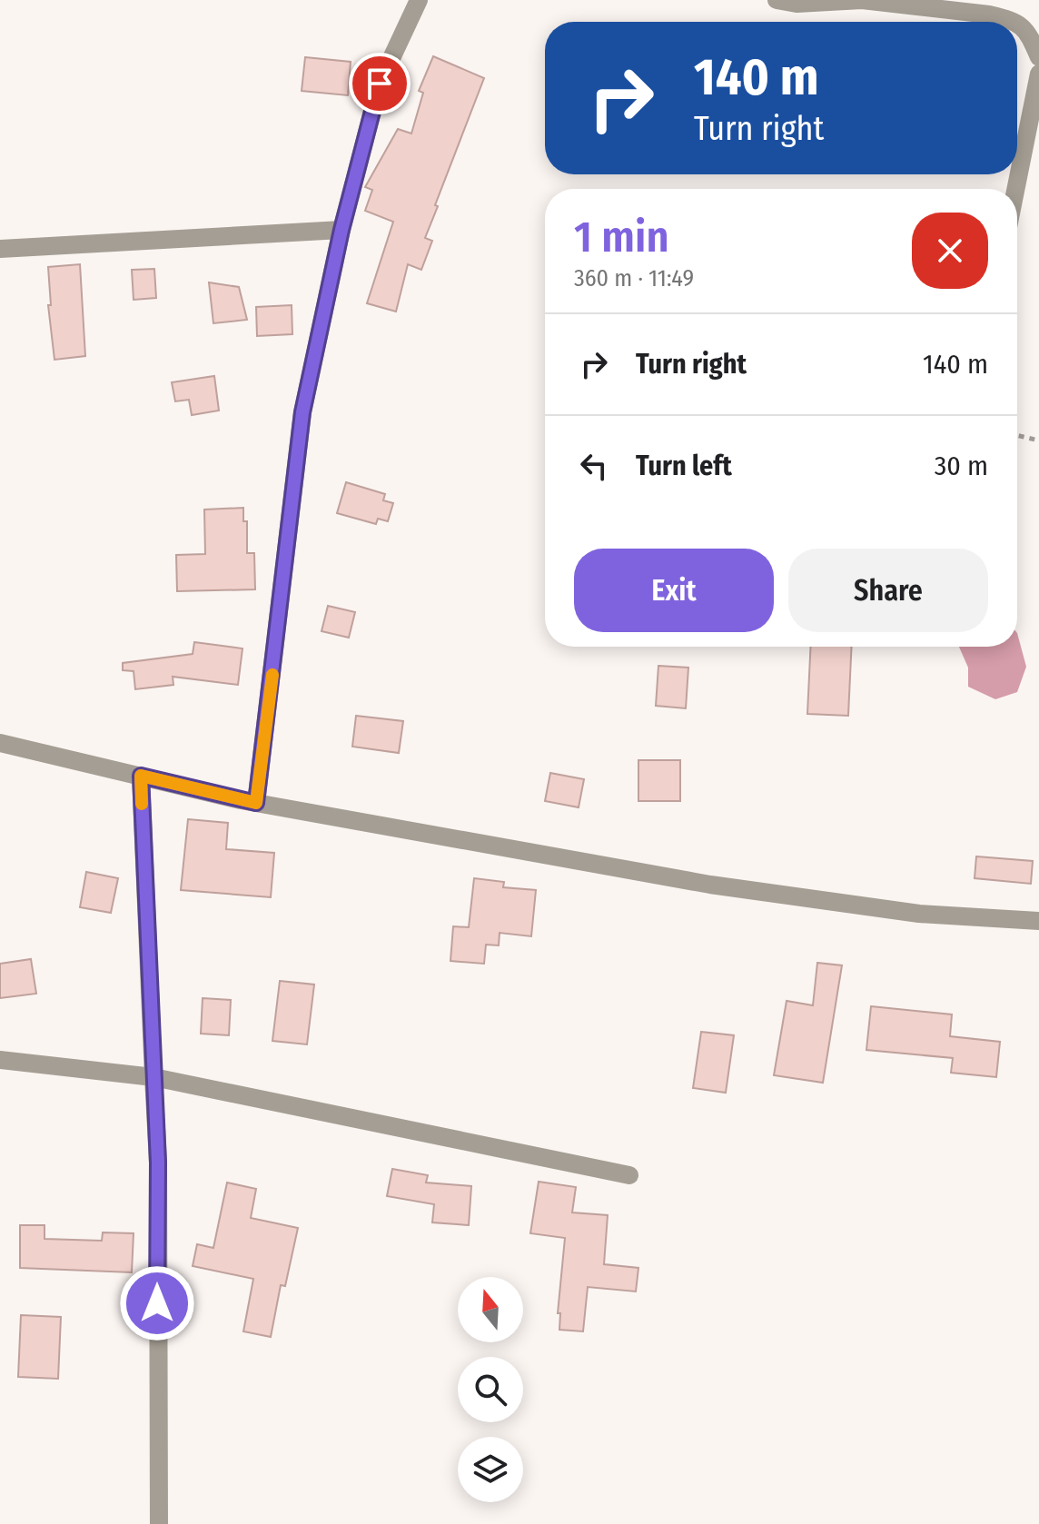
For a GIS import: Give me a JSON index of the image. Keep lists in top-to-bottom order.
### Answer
{
  "north": "top",
  "page": {
    "turn": ["140 m", "Turn right"],
    "heading": ["1 min", "360 m · 11:49"],
    "list": [
      {
        "name": "Turn right",
        "value": "140 m"
      },
      {
        "name": "Turn left",
        "value": "30 m"
      }
    ],
    "buttons": ["Exit", "Share"]
  }
}
